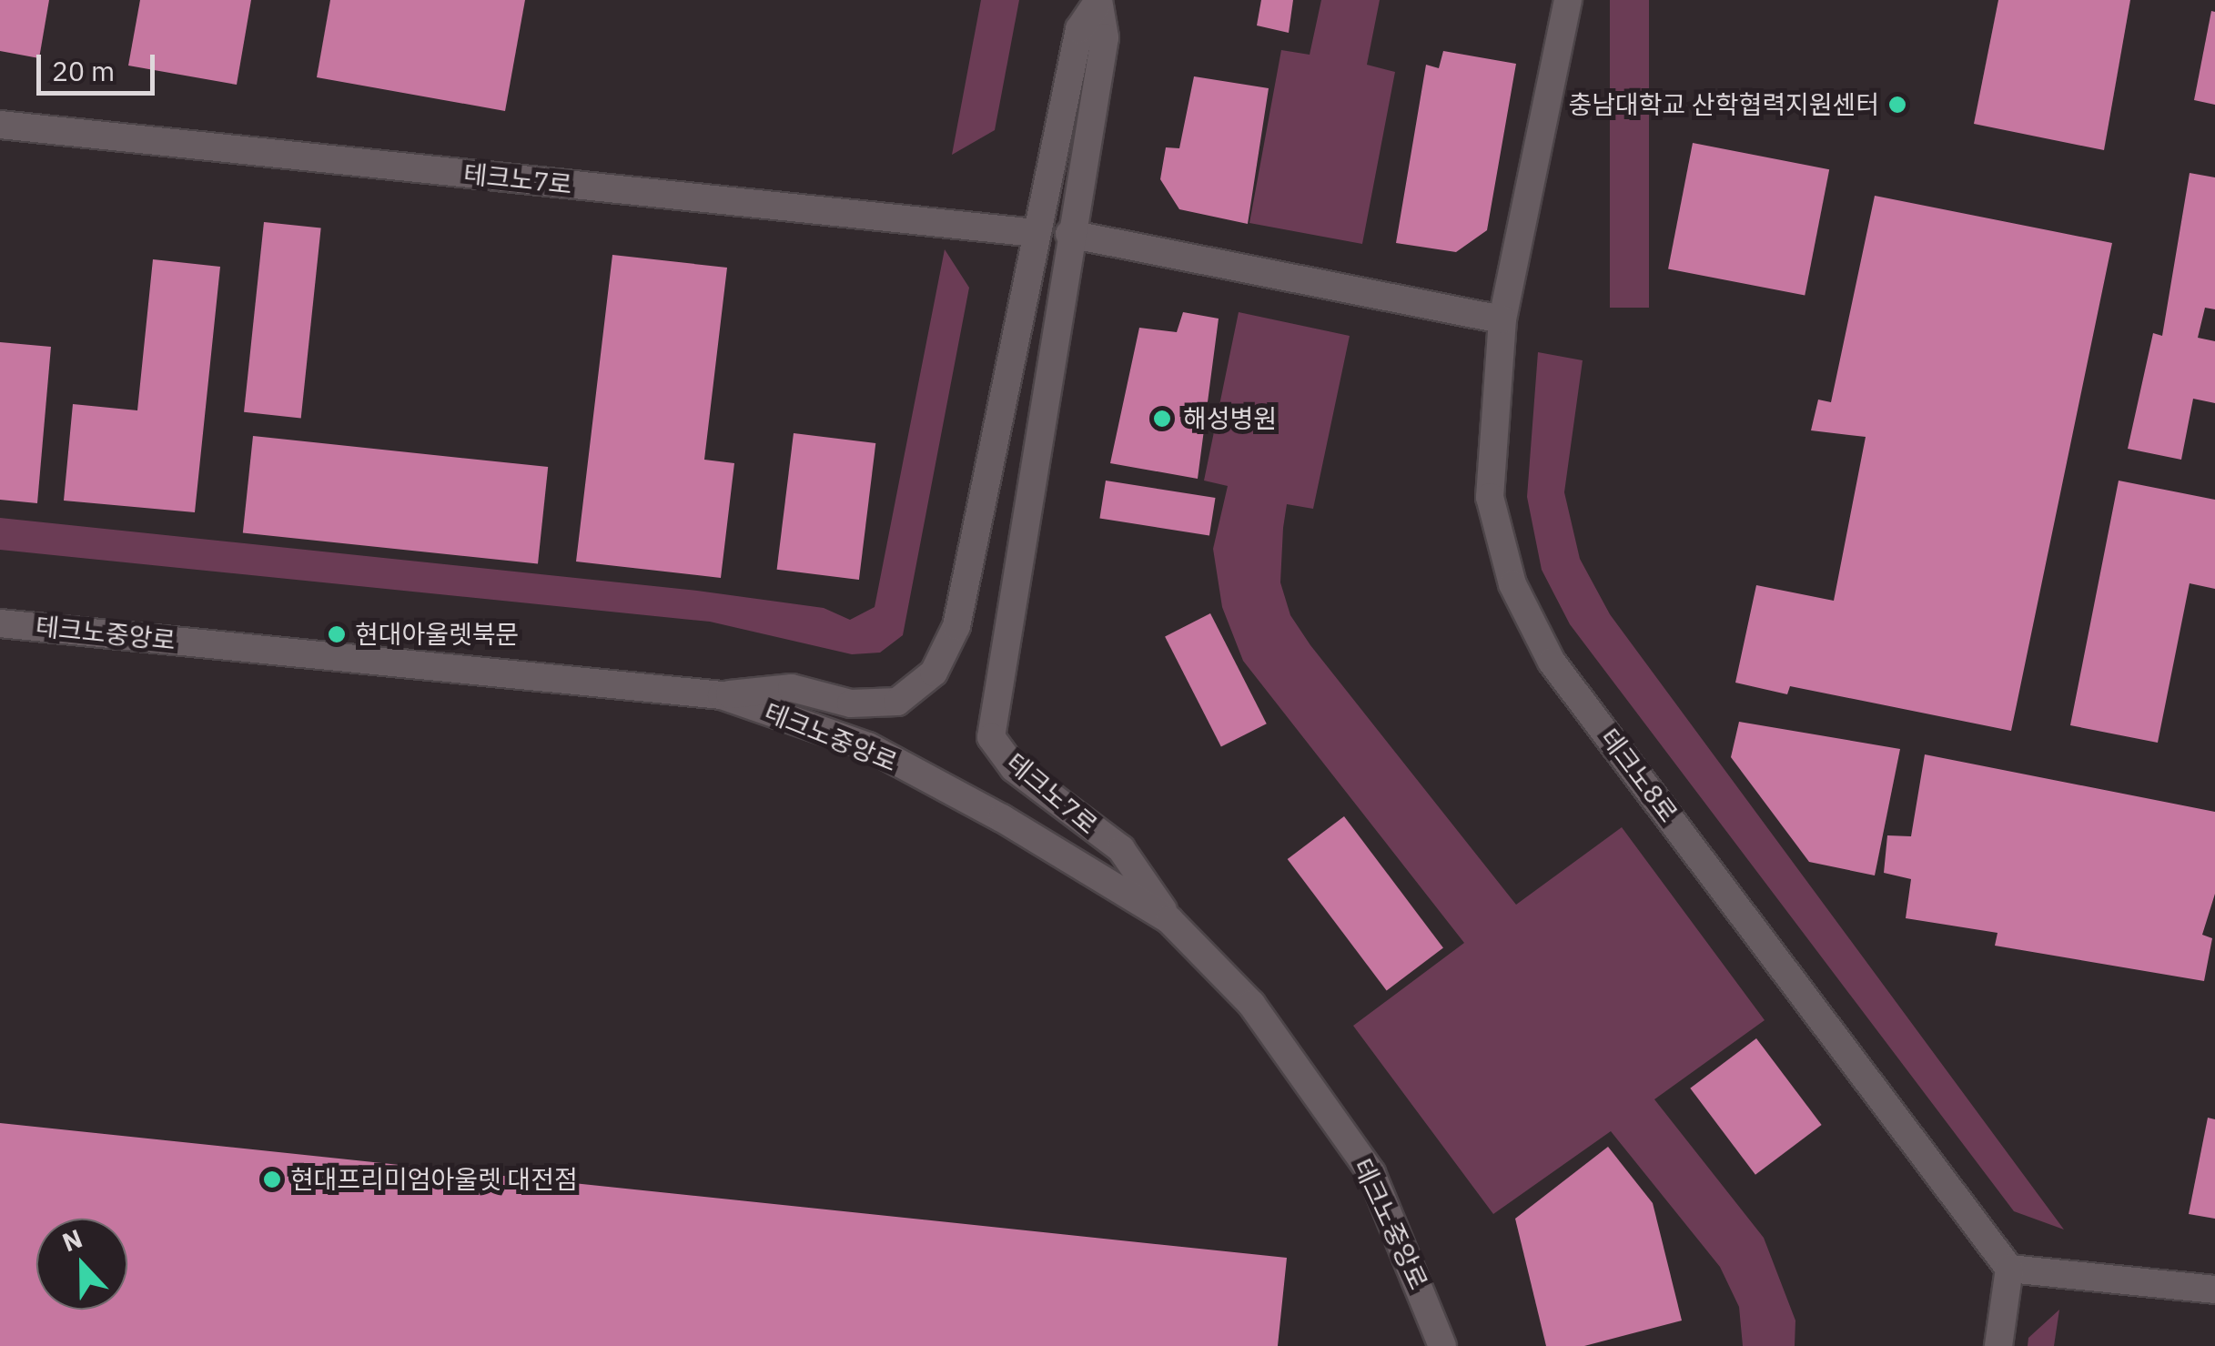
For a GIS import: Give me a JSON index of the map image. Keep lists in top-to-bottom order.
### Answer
{
  "streets": {
    "main road": ["테크노7로", "테크노중앙로", "테크노8로"]
  },
  "crossings": [
    ["테크노7로", "테크노중앙로"]
  ],
  "places": [
    "충남대학교 산학협력지원센터",
    "해성병원",
    "현대아울렛북문",
    "현대프리미엄아울렛 대전점"
  ],
  "scale_bar": "20 m",
  "north": "top"
}
